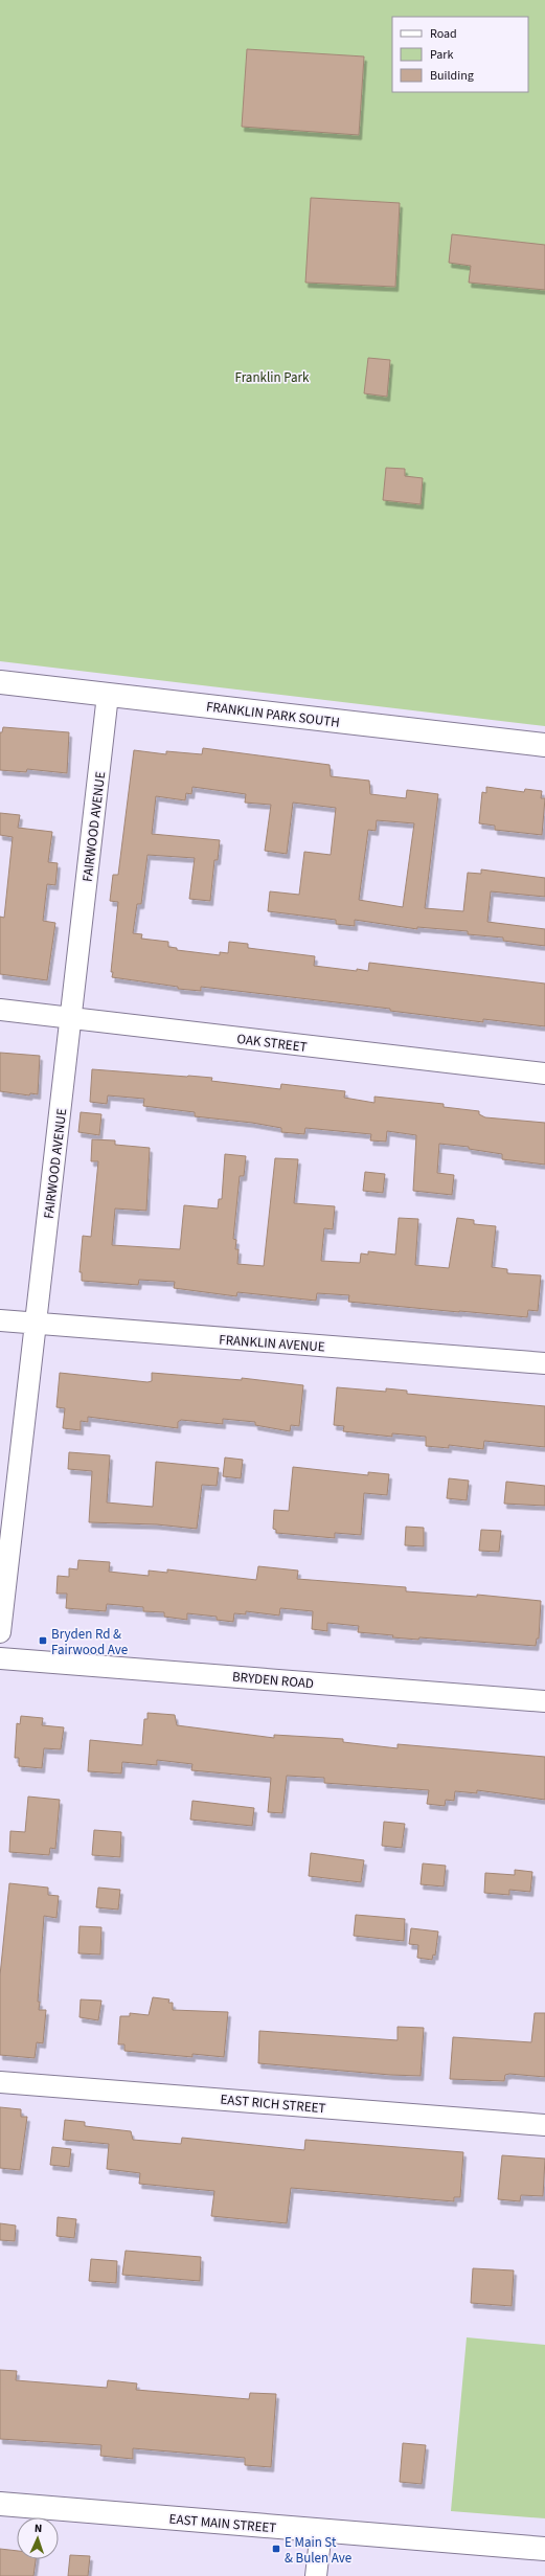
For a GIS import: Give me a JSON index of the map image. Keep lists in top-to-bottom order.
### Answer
{
  "streets": {
    "street": [
      "FRANKLIN PARK SOUTH",
      "FAIRWOOD AVENUE",
      "OAK STREET",
      "FRANKLIN AVENUE",
      "BRYDEN ROAD",
      "EAST RICH STREET",
      "EAST MAIN STREET"
    ]
  },
  "crossings": [
    ["FRANKLIN PARK SOUTH", "FAIRWOOD AVENUE"],
    ["FAIRWOOD AVENUE", "OAK STREET"],
    ["FAIRWOOD AVENUE", "FRANKLIN AVENUE"]
  ],
  "parks": ["Franklin Park"],
  "places": {
    "transit": ["Bryden Rd & Fairwood Ave", "E Main St & Bulen Ave"]
  },
  "legend": ["Road", "Park", "Building"],
  "north": "top"
}
